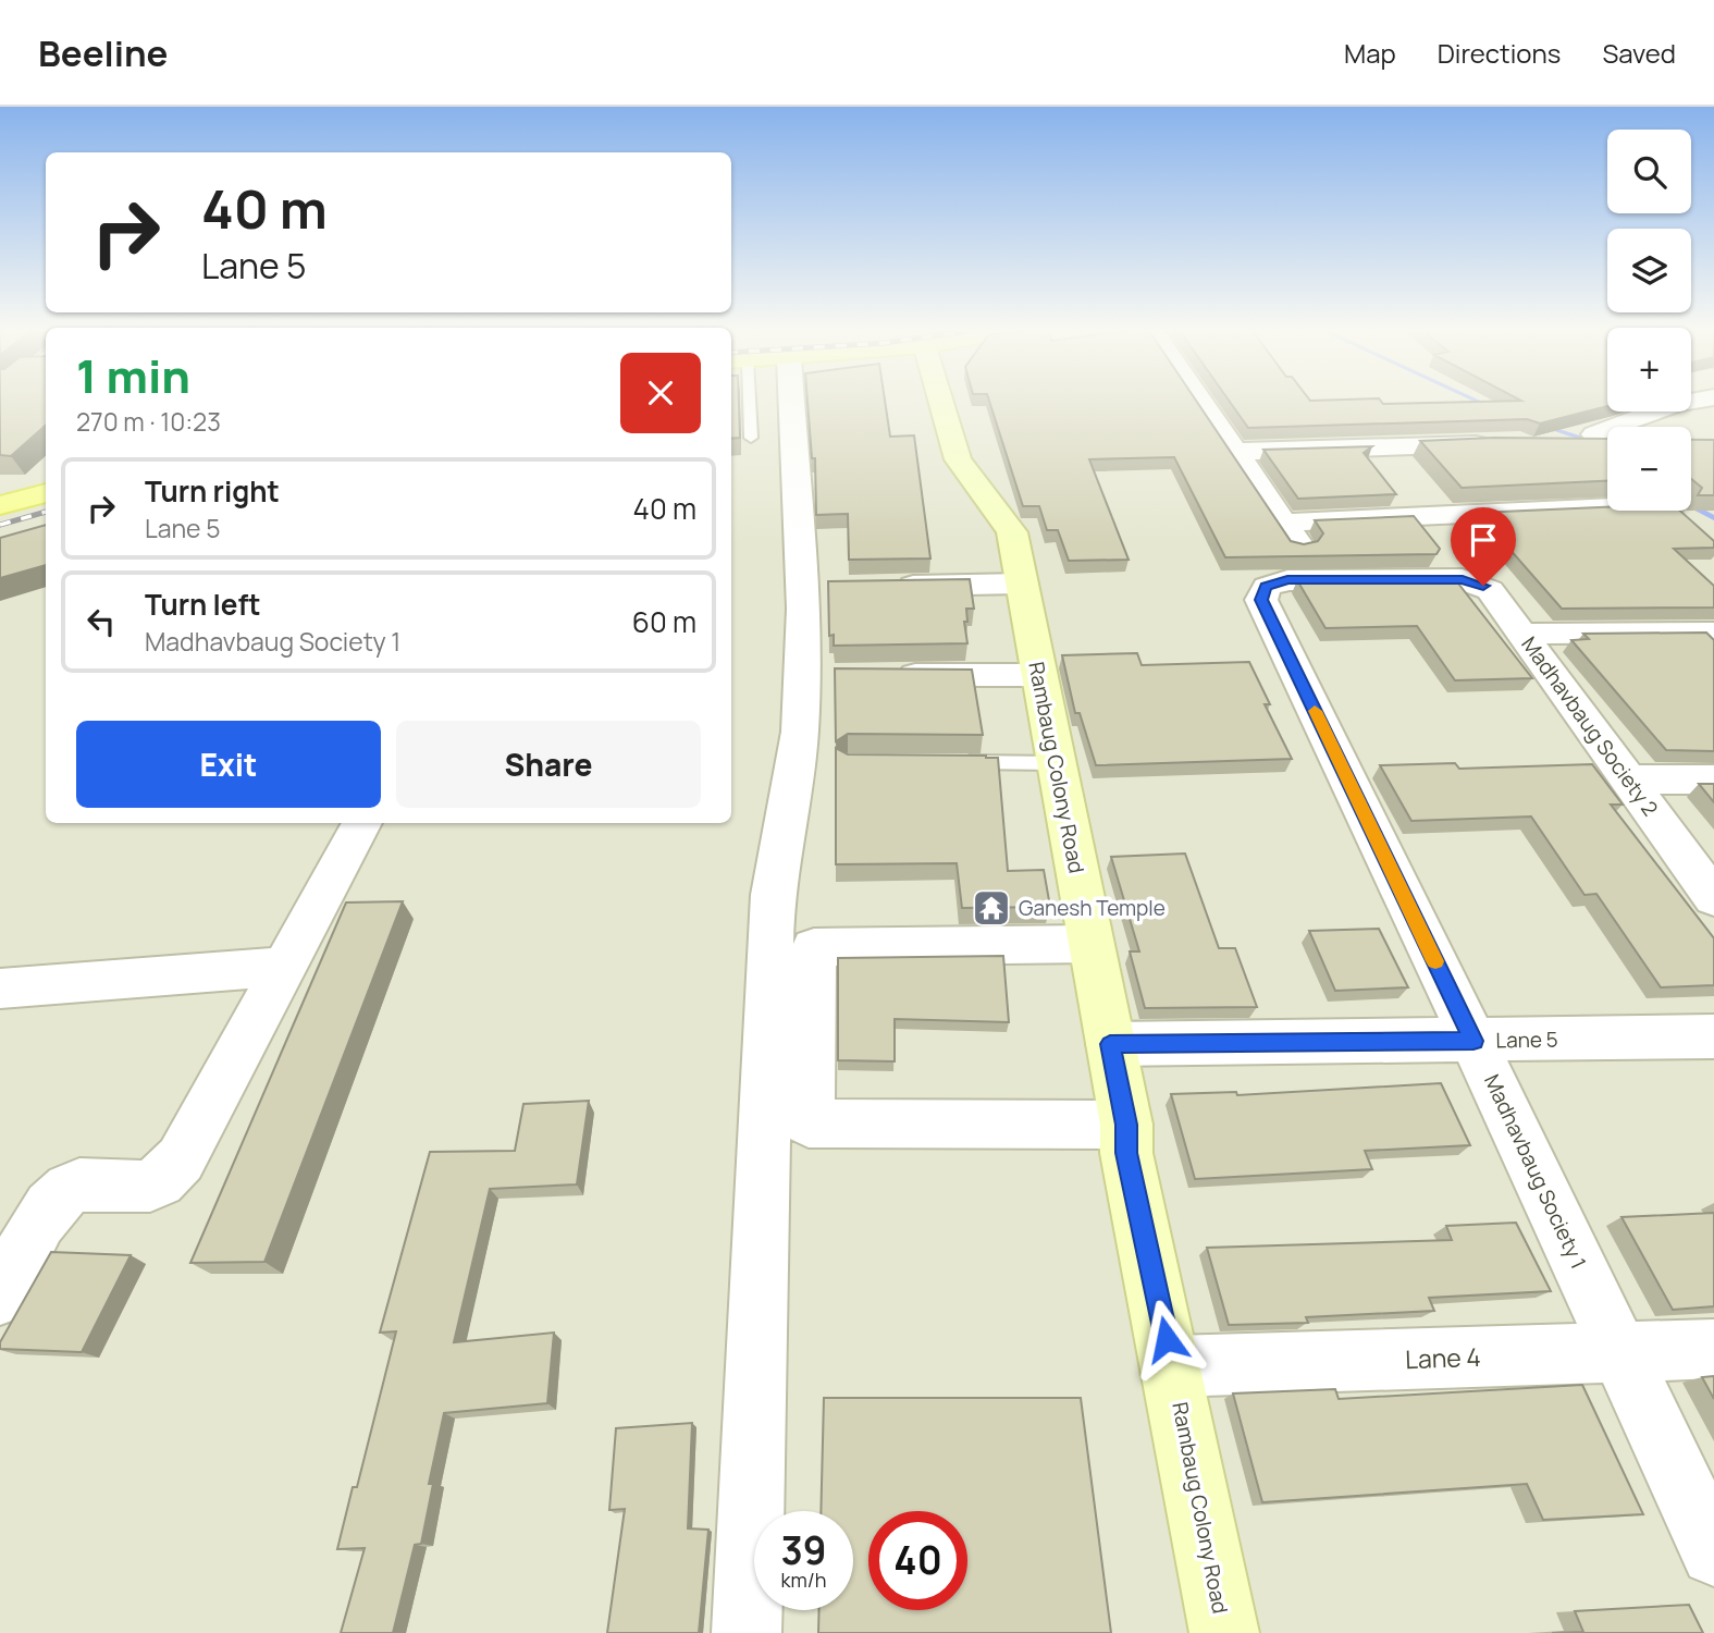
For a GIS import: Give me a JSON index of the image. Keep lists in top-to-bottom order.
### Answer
{
  "streets": {
    "street": [
      "Madhavbaug Society 2",
      "Rambaug Colony Road",
      "Lane 5",
      "Madhavbaug Society 1",
      "Lane 4"
    ]
  },
  "crossings": [
    ["Madhavbaug Society 2", "Madhavbaug Society 1"],
    ["Rambaug Colony Road", "Lane 5"],
    ["Rambaug Colony Road", "Lane 4"],
    ["Lane 5", "Madhavbaug Society 1"],
    ["Madhavbaug Society 1", "Lane 4"]
  ],
  "places": {
    "temple": ["Ganesh Temple"]
  },
  "page": {
    "header": "Beeline",
    "nav": ["Map", "Directions", "Saved"],
    "map_buttons": ["+", "−"],
    "turn": ["40 m", "Lane 5"],
    "heading": ["1 min", "270 m · 10:23"],
    "list": [
      {
        "name": "Turn right",
        "note": "Lane 5",
        "value": "40 m"
      },
      {
        "name": "Turn left",
        "note": "Madhavbaug Society 1",
        "value": "60 m"
      }
    ],
    "buttons": ["Exit", "Share"],
    "speed": "39 km/h",
    "limit": "40"
  }
}
